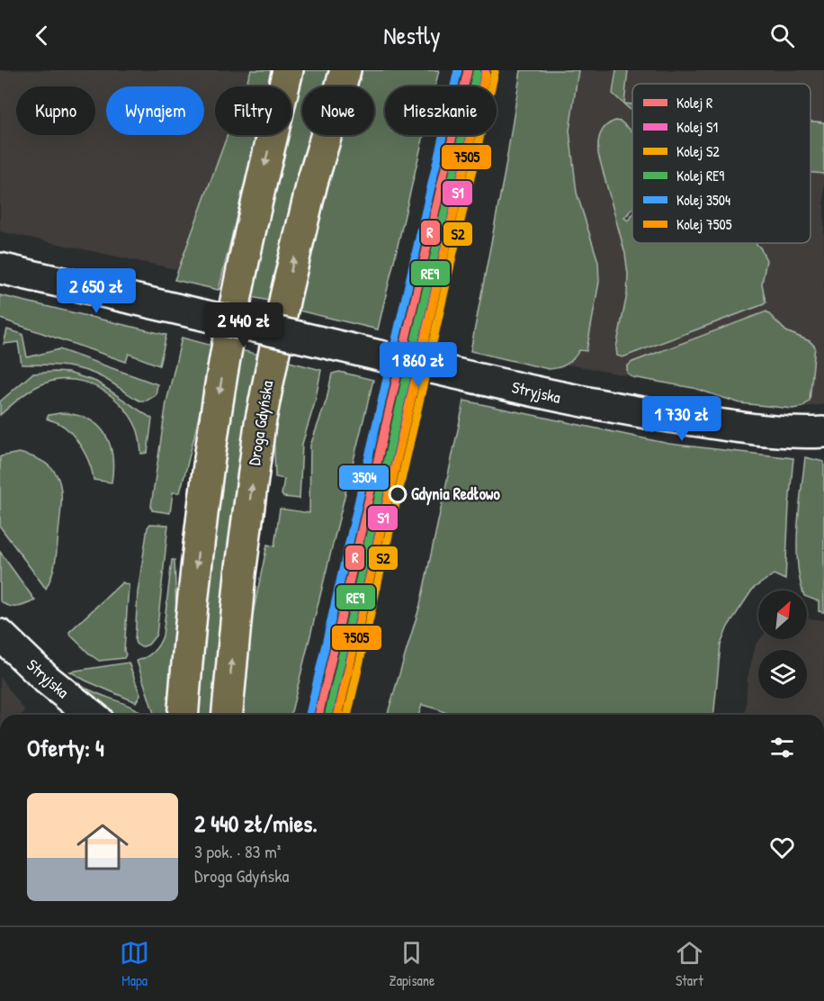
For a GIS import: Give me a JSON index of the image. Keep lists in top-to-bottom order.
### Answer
{
  "streets": {
    "main road": ["Stryjska", "Droga Gdyńska"]
  },
  "places": ["Gdynia Redłowo"],
  "lines": [
    "rail line R",
    "rail line S1",
    "rail line 3504",
    "rail line S2",
    "rail line RE9",
    "rail line 7505"
  ],
  "legend": [
    "Kolej R",
    "Kolej S1",
    "Kolej S2",
    "Kolej RE9",
    "Kolej 3504",
    "Kolej 7505"
  ],
  "north": "top right",
  "page": {
    "header": "Nestly",
    "chip": [
      "Kupno",
      "Wynajem",
      "Filtry",
      "Nowe",
      "Mieszkanie"
    ],
    "price": [
      "2 650 zł",
      "2 440 zł",
      "1 860 zł",
      "1 730 zł"
    ],
    "heading": "Oferty: 4",
    "list": [
      {
        "name": "2 440 zł/mies.",
        "note": "3 pok. · 83 m² · Droga Gdyńska"
      }
    ],
    "tabs": ["Mapa", "Zapisane", "Start"]
  }
}
